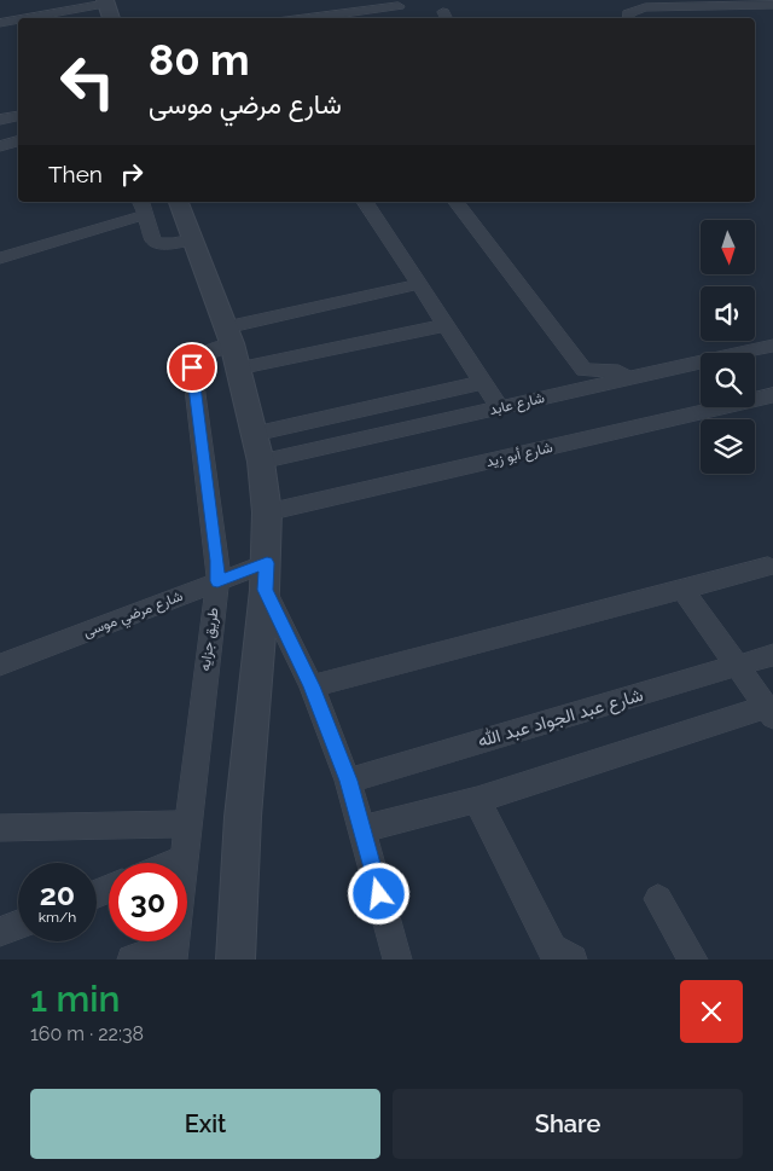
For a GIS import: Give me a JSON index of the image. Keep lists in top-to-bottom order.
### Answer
{
  "streets": {
    "street": [
      "شارع عابد",
      "شارع أبو زيد",
      "شارع مرضي موسى",
      "طريق جزايه",
      "شارع عبد الجواد عبد الله"
    ]
  },
  "crossings": [
    ["شارع مرضي موسى", "طريق جزايه"]
  ],
  "north": "bottom",
  "page": {
    "turn": ["80 m", "شارع مرضي موسى"],
    "then": "Then",
    "speed": "20 km/h",
    "limit": "30",
    "heading": ["1 min", "160 m · 22:38"],
    "buttons": ["Exit", "Share"]
  }
}
